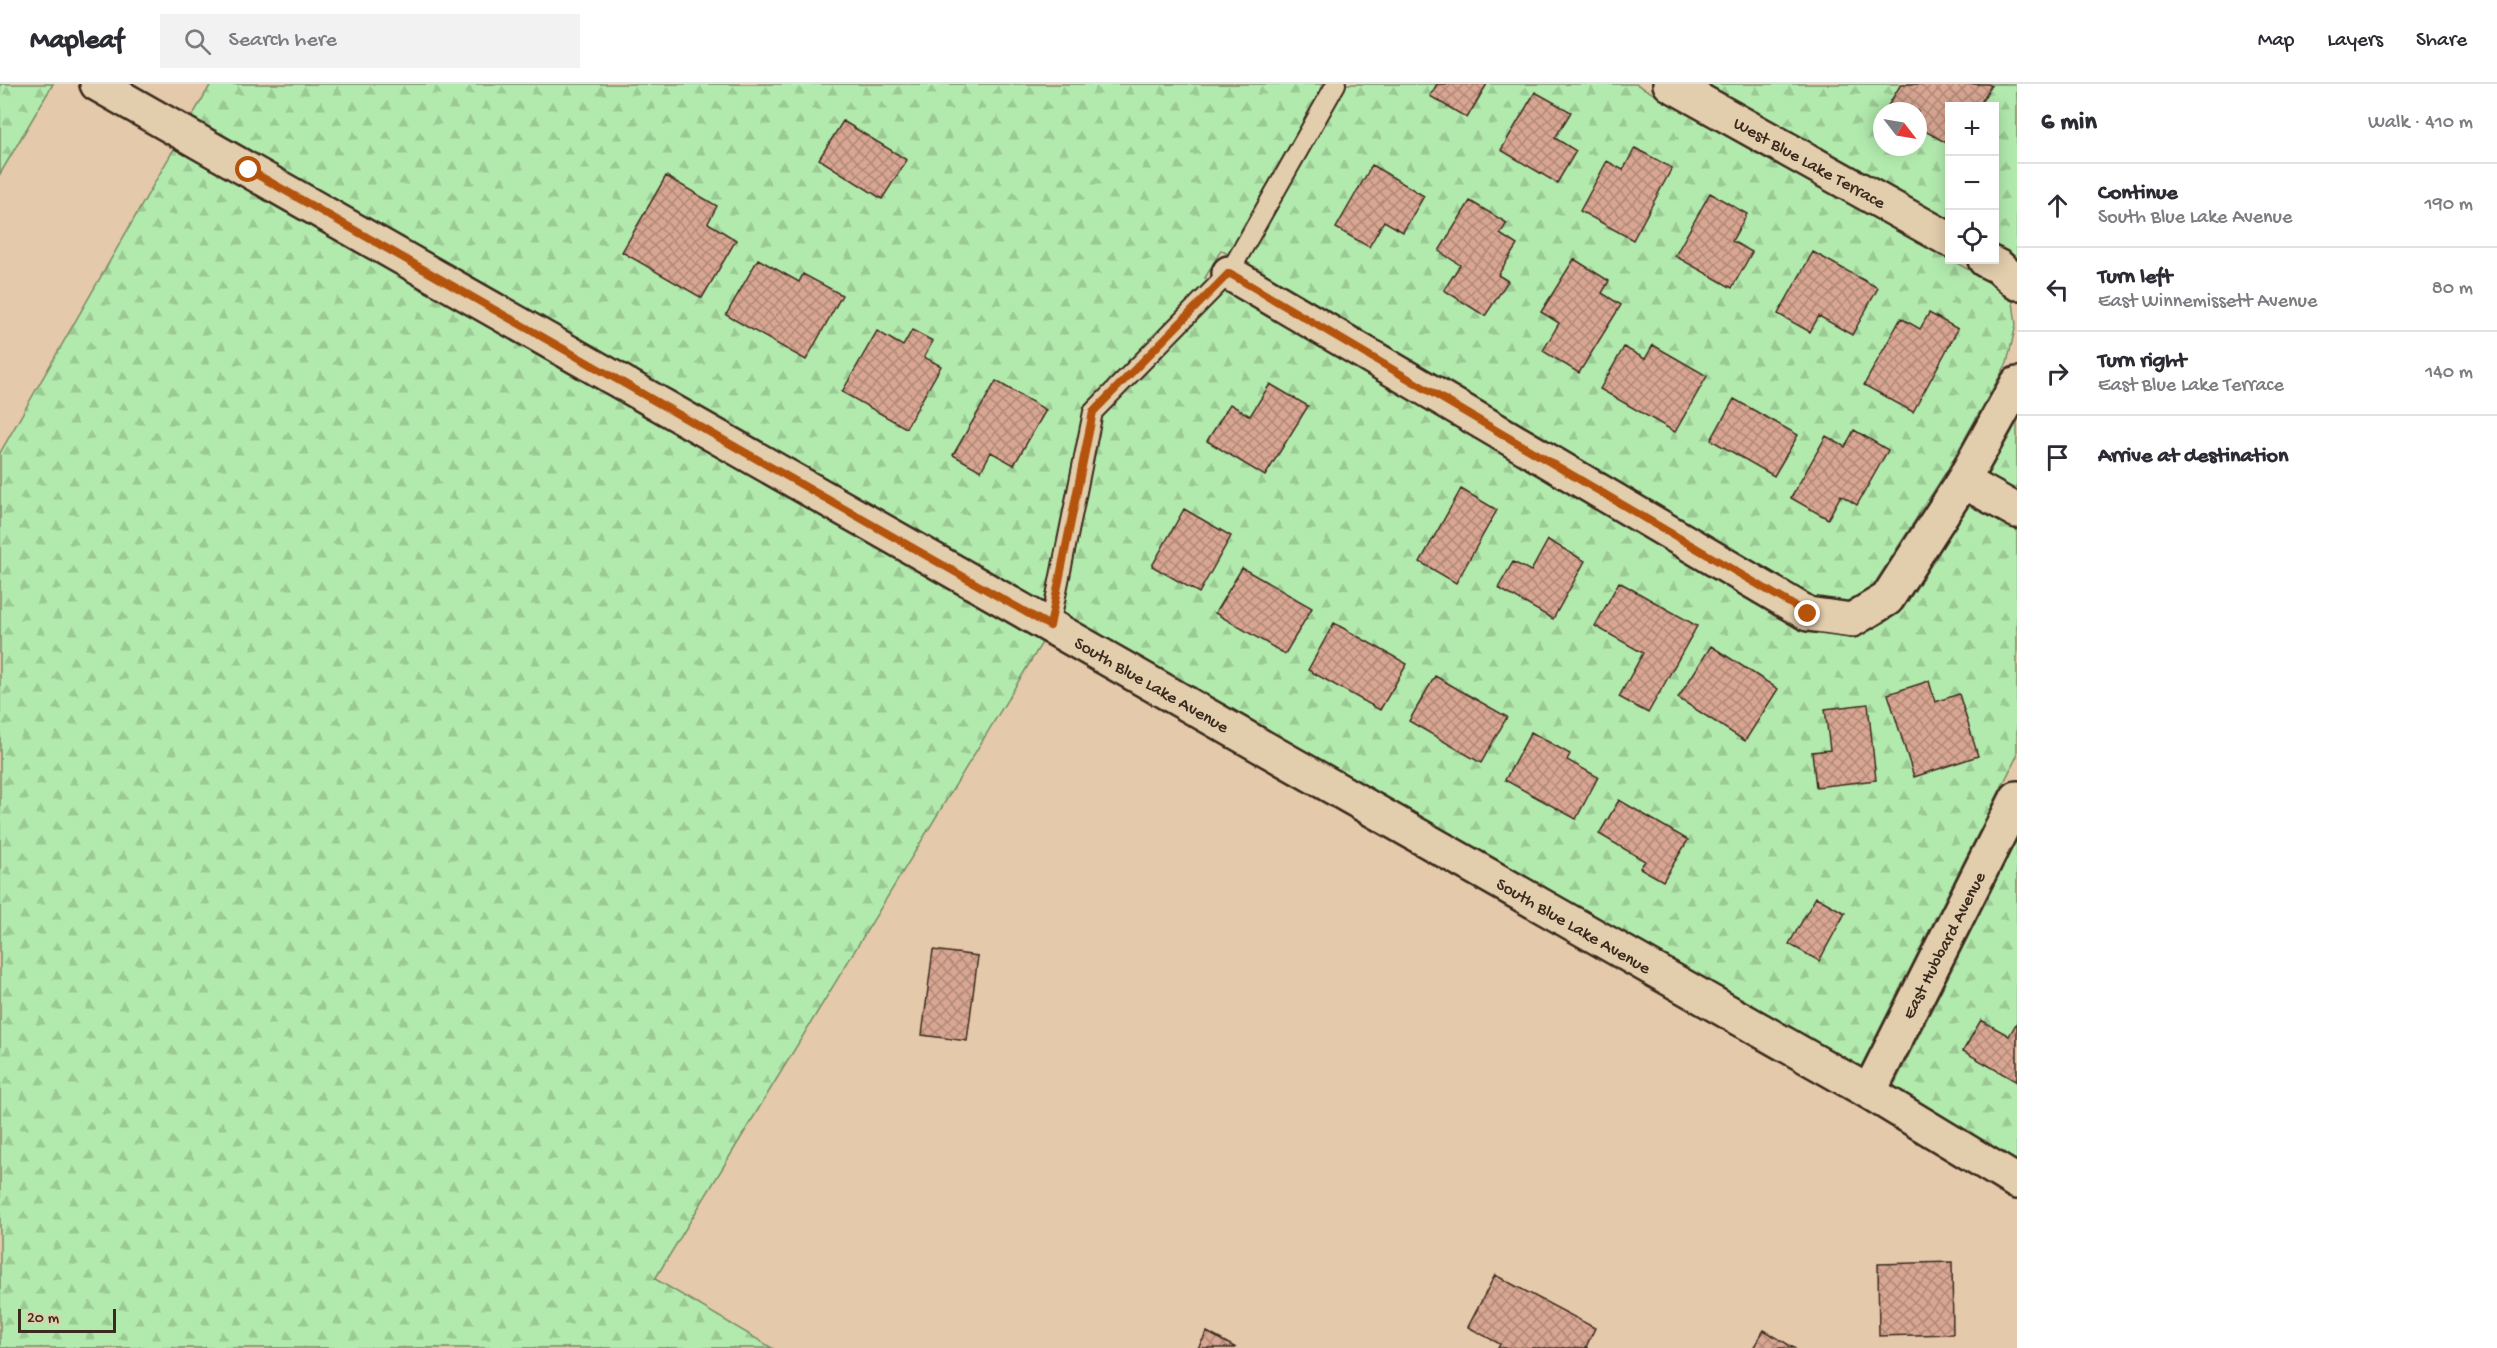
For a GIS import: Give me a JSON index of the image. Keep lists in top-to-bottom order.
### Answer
{
  "streets": {
    "main road": ["West Blue Lake Terrace", "South Blue Lake Avenue", "East Hubbard Avenue"]
  },
  "crossings": [
    ["South Blue Lake Avenue", "East Hubbard Avenue"]
  ],
  "scale_bar": "20 m",
  "north": "bottom right",
  "page": {
    "header": "Mapleaf",
    "search": "Search here",
    "nav": ["Map", "Layers", "Share"],
    "heading": ["6 min", "Walk · 410 m"],
    "map_buttons": ["+", "−"],
    "list": [
      ["Continue", "South Blue Lake Avenue", "190 m"],
      ["Turn left", "East Winnemissett Avenue", "80 m"],
      ["Turn right", "East Blue Lake Terrace", "140 m"],
      "Arrive at destination"
    ],
    "scale": "20 m"
  }
}
